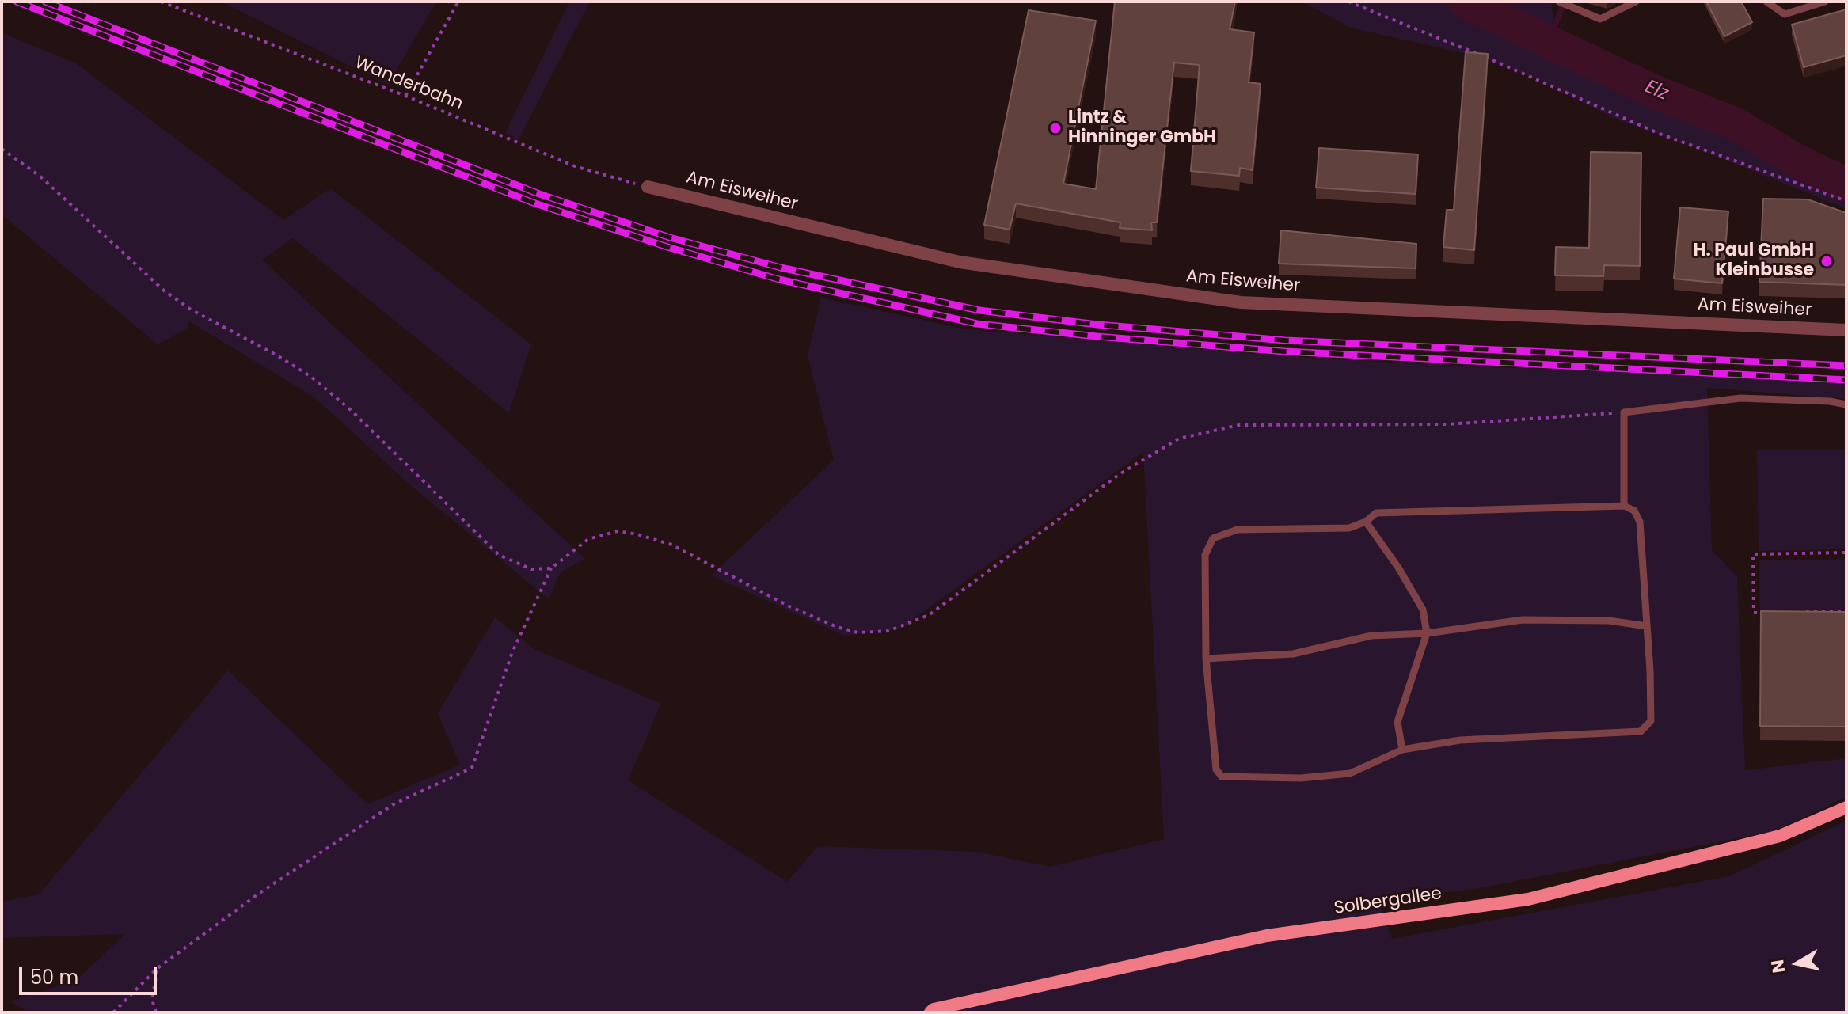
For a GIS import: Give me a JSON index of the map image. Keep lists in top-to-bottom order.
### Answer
{
  "streets": {
    "street": ["Am Eisweiher", "Solbergallee"],
    "path": ["Wanderbahn"]
  },
  "crossings": [
    ["Wanderbahn", "Am Eisweiher"]
  ],
  "water": ["Elz"],
  "places": ["Lintz & Hinninger GmbH", "H. Paul GmbH Kleinbusse"],
  "scale_bar": "50 m",
  "north": "left"
}
